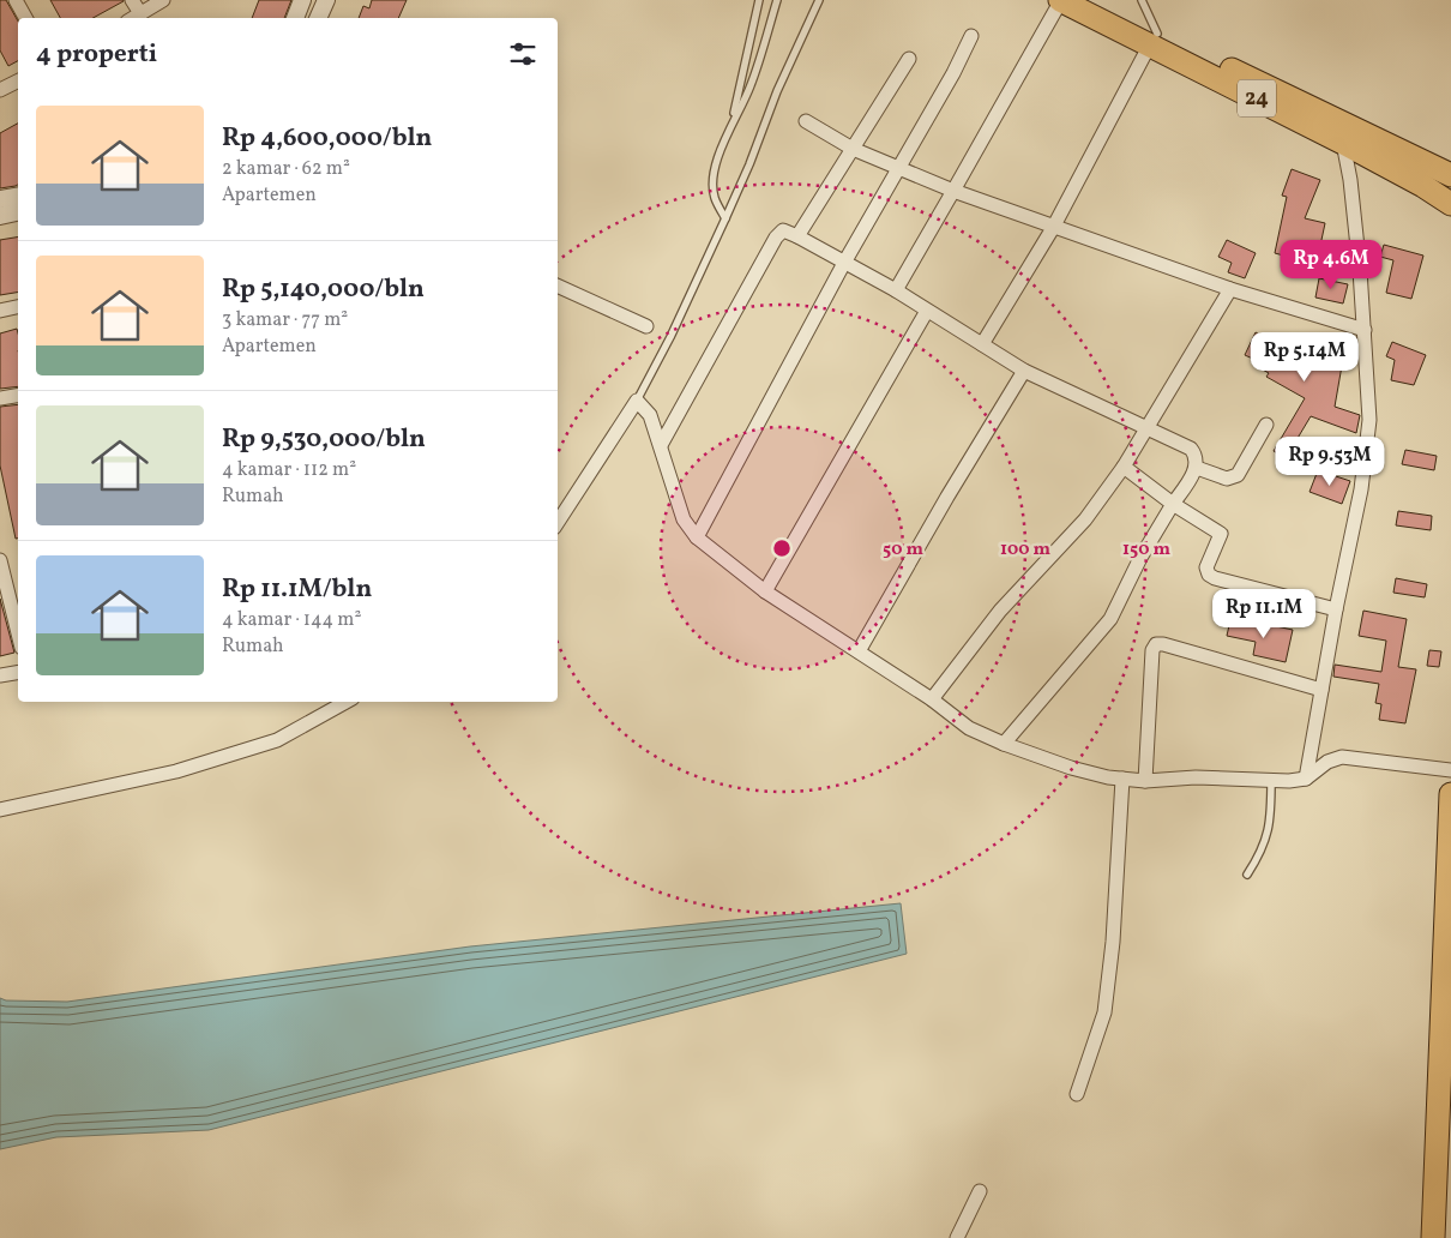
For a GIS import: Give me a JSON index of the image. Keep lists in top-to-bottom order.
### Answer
{
  "streets": {
    "highway": ["24"]
  },
  "page": {
    "heading": "4 properti",
    "list": [
      {
        "name": "Rp 4,600,000/bln",
        "note": "2 kamar · 62 m² · Apartemen"
      },
      {
        "name": "Rp 5,140,000/bln",
        "note": "3 kamar · 77 m² · Apartemen"
      },
      {
        "name": "Rp 9,530,000/bln",
        "note": "4 kamar · 112 m² · Rumah"
      },
      {
        "name": "Rp 11.1M/bln",
        "note": "4 kamar · 144 m² · Rumah"
      }
    ],
    "price": [
      "Rp 4.6M",
      "Rp 5.14M",
      "Rp 9.53M",
      "Rp 11.1M"
    ]
  },
  "rings": ["50 m", "100 m", "150 m"]
}
